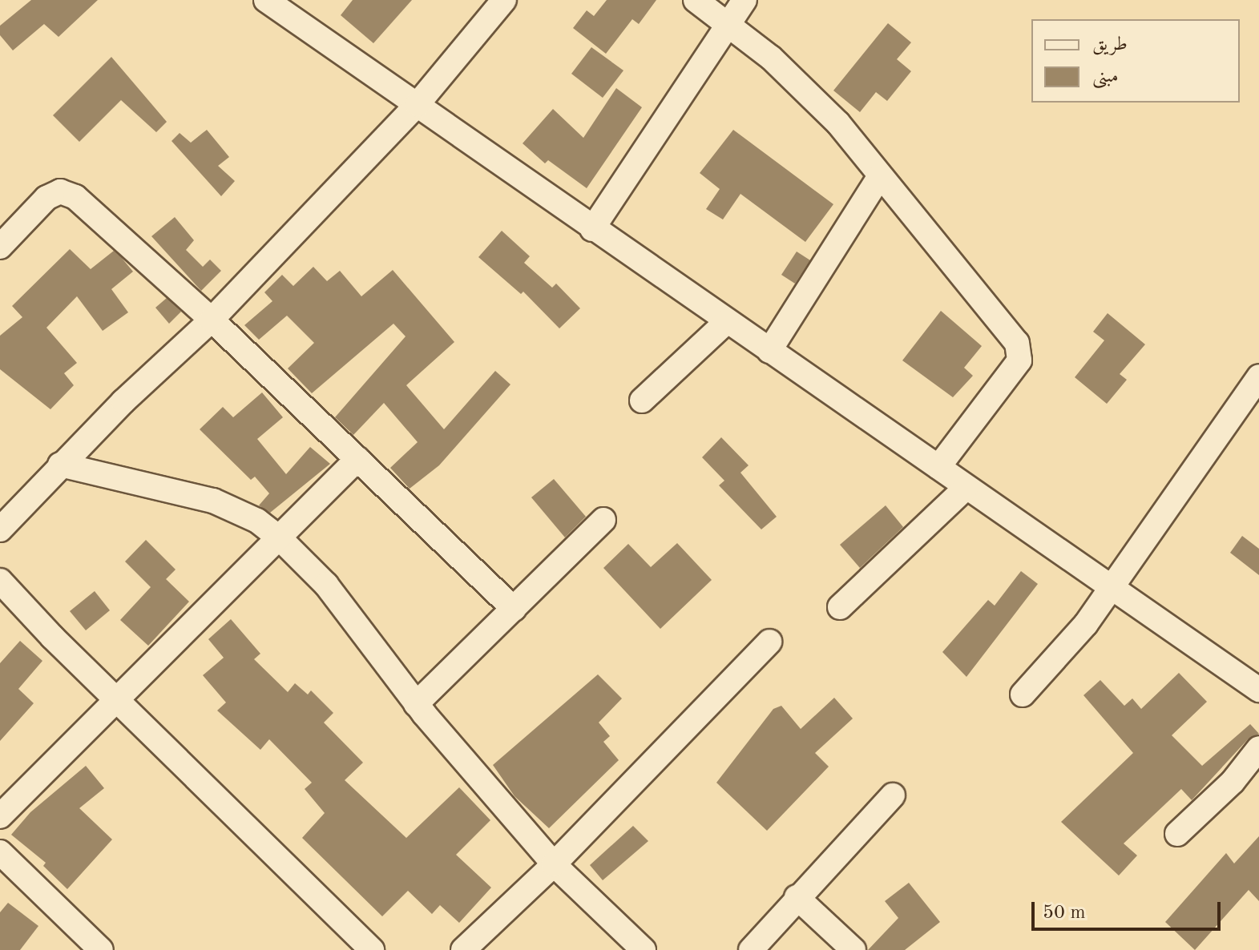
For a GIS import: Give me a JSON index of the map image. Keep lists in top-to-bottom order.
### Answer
{
  "legend": ["طريق", "مبنى"],
  "scale_bar": "50 m"
}
